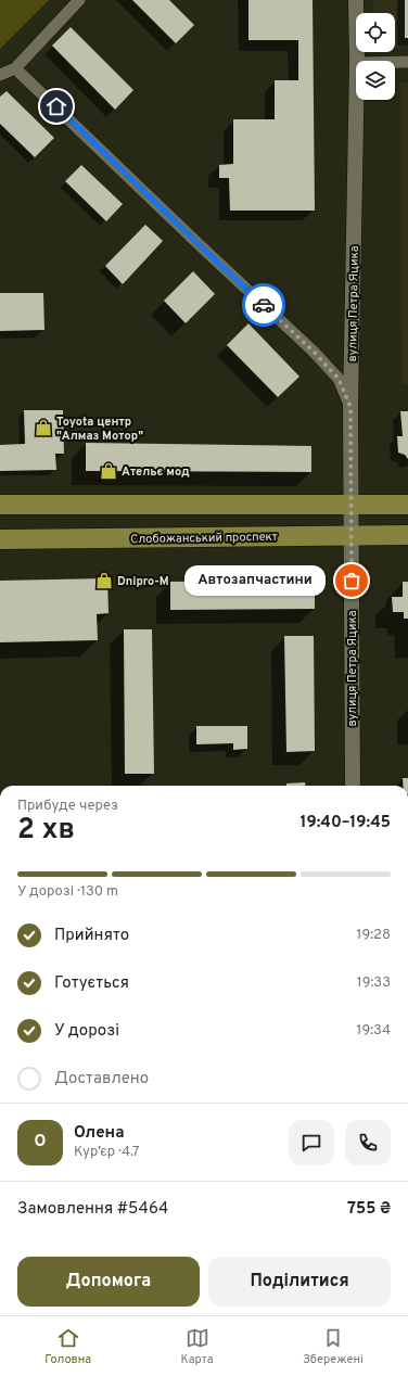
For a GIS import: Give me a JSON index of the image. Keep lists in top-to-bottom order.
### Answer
{
  "streets": {
    "main road": ["Слобожанський проспект"],
    "street": ["вулиця Петра Яцика"]
  },
  "crossings": [
    ["вулиця Петра Яцика", "Слобожанський проспект"]
  ],
  "places": {
    "shop": ["Toyota центр \"Алмаз Мотор\"", "Ательє мод", "Dnipro-M"],
    "other": ["Автозапчастини"]
  },
  "page": {
    "bubble": "Автозапчастини",
    "heading": ["2 хв", "Прибуде через", "19:40–19:45"],
    "panel": [
      "Олена",
      "Кур’єр · 4.7",
      "Замовлення #5464",
      "755 ₴"
    ],
    "bar": "У дорозі · 130 m",
    "list": [
      ["Прийнято", "19:28"],
      ["Готується", "19:33"],
      ["У дорозі", "19:34"],
      "Доставлено"
    ],
    "round": "О",
    "buttons": ["Допомога", "Поділитися"],
    "tabs": ["Головна", "Карта", "Збережені"]
  }
}
